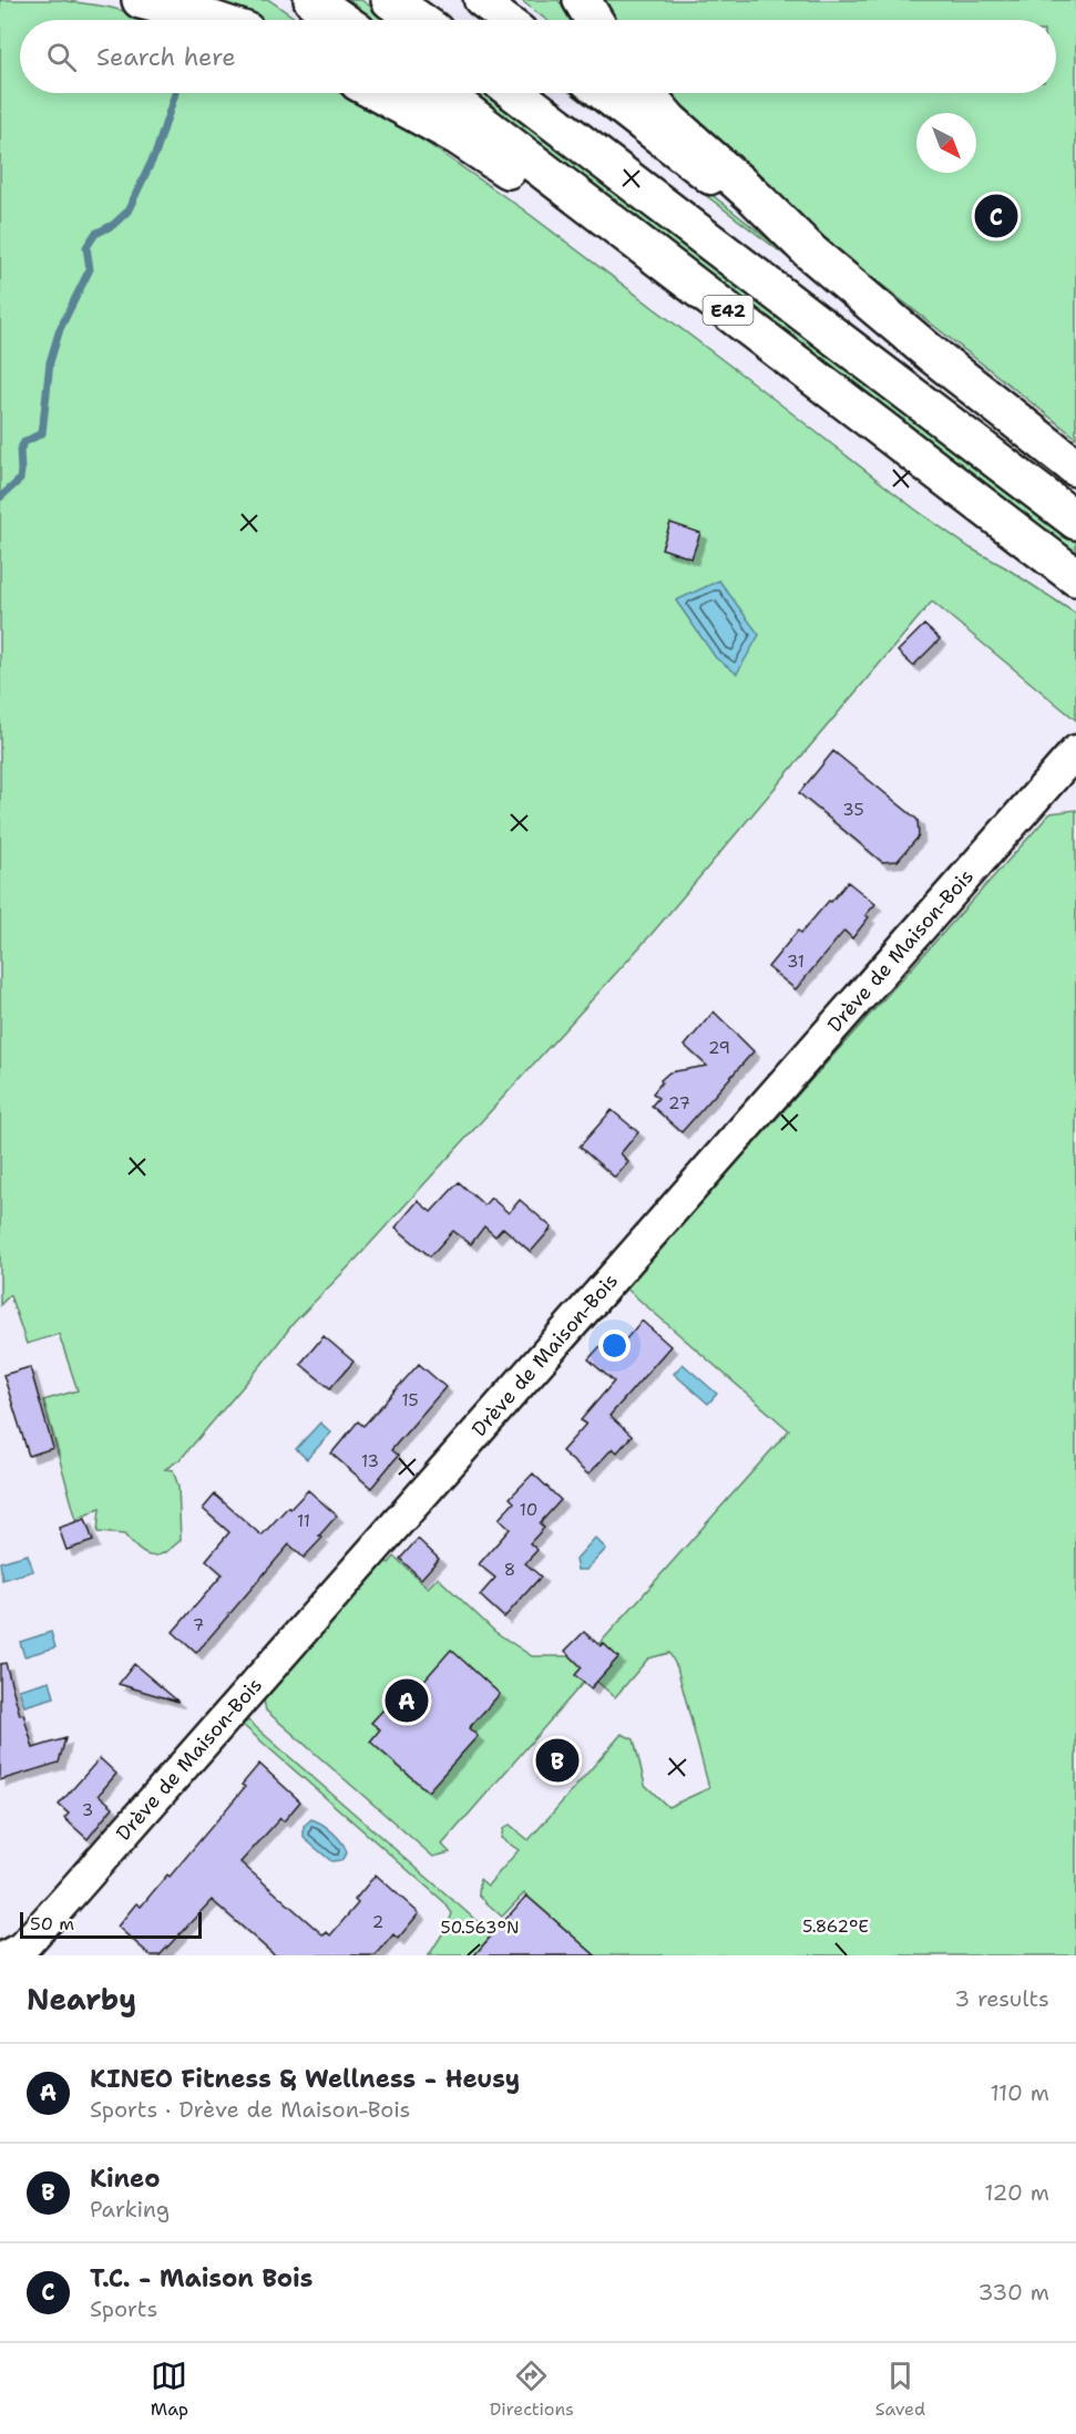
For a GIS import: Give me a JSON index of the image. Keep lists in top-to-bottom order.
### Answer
{
  "streets": {
    "highway": ["E42"],
    "street": ["Drève de Maison-Bois"]
  },
  "house_numbers": [
    "35",
    "31",
    "29",
    "27",
    "15",
    "13",
    "10",
    "11",
    "8",
    "7",
    "3",
    "2"
  ],
  "scale_bar": "50 m",
  "north": "bottom right",
  "page": {
    "search": "Search here",
    "pins": ["C", "A", "B"],
    "scale": "50 m",
    "heading": ["Nearby", "3 results"],
    "list": [
      {
        "mark": "A",
        "name": "KINEO Fitness & Wellness - Heusy",
        "note": "Sports · Drève de Maison-Bois",
        "value": "110 m"
      },
      {
        "mark": "B",
        "name": "Kineo",
        "note": "Parking",
        "value": "120 m"
      },
      {
        "mark": "C",
        "name": "T.C. - Maison Bois",
        "note": "Sports",
        "value": "330 m"
      }
    ],
    "nav": ["Map", "Directions", "Saved"]
  },
  "coordinates": ["5.862°E", "50.563°N"]
}
